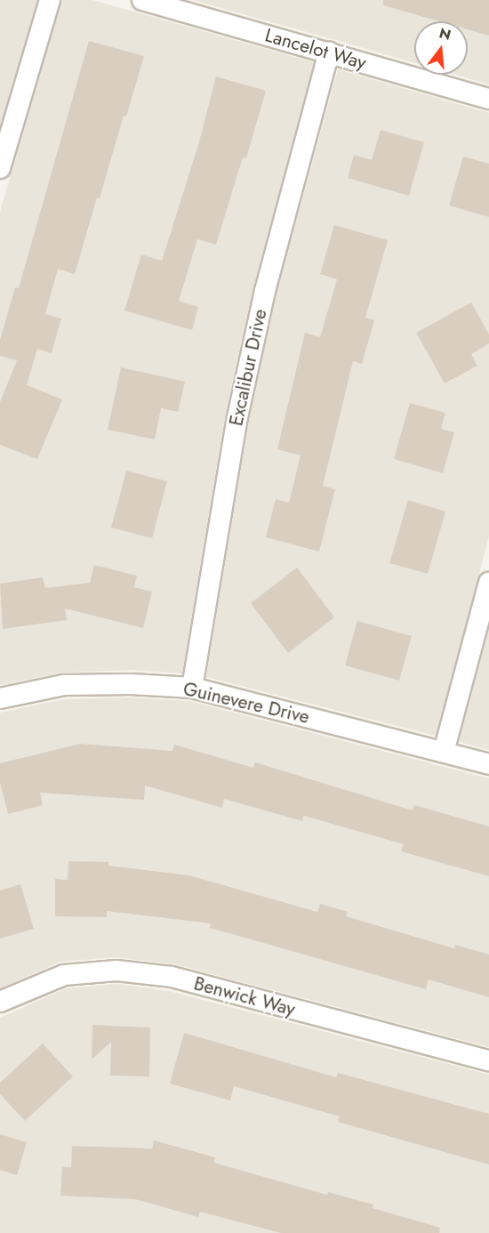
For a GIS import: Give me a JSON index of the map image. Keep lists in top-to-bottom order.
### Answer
{
  "streets": {
    "street": [
      "Lancelot Way",
      "Excalibur Drive",
      "Guinevere Drive",
      "Benwick Way"
    ]
  },
  "crossings": [
    ["Lancelot Way", "Excalibur Drive"],
    ["Excalibur Drive", "Guinevere Drive"]
  ],
  "north": "top"
}
